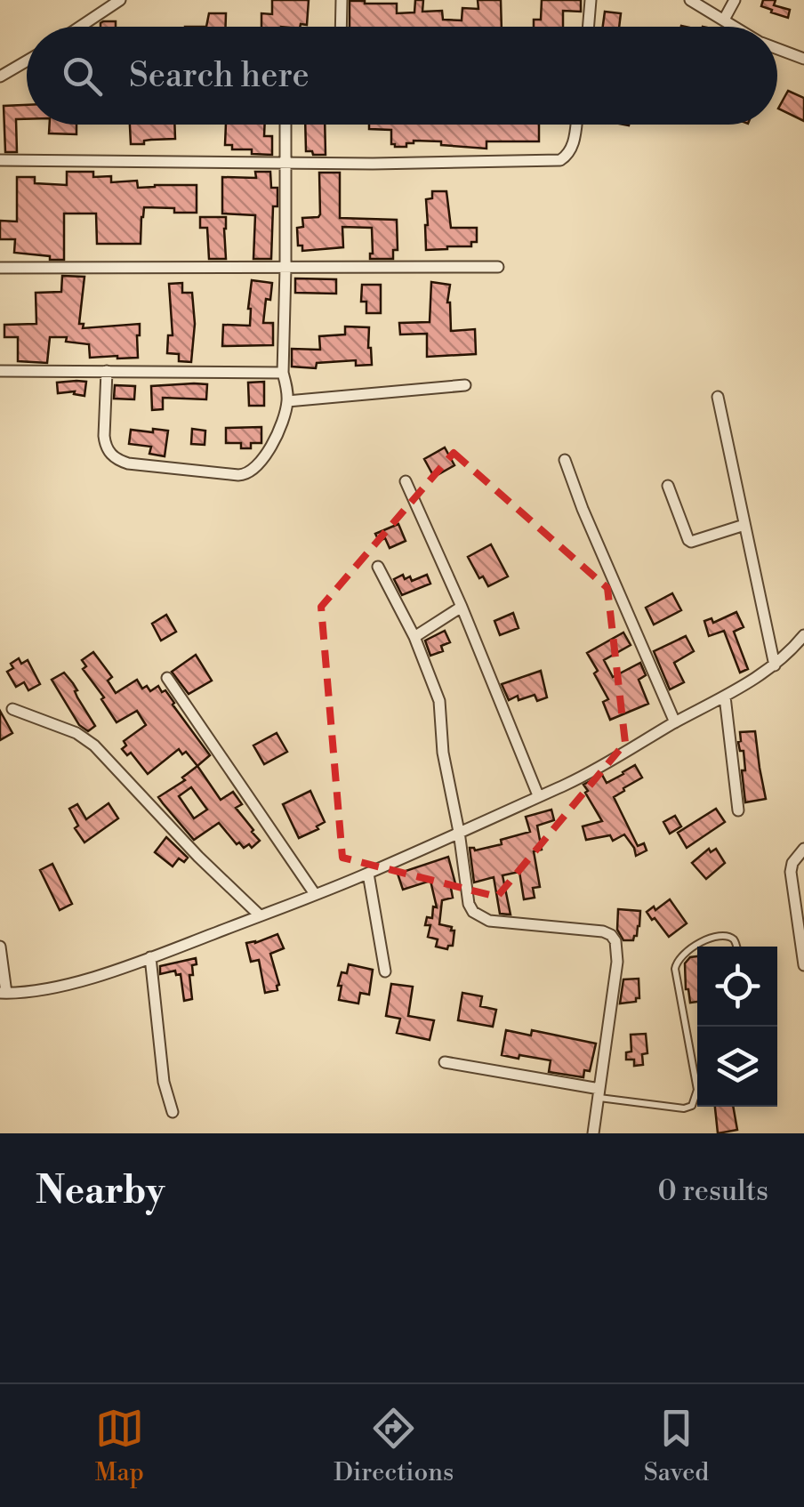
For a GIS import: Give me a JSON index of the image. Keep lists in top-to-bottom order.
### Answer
{
  "page": {
    "search": "Search here",
    "heading": ["Nearby", "0 results"],
    "nav": ["Map", "Directions", "Saved"]
  }
}
